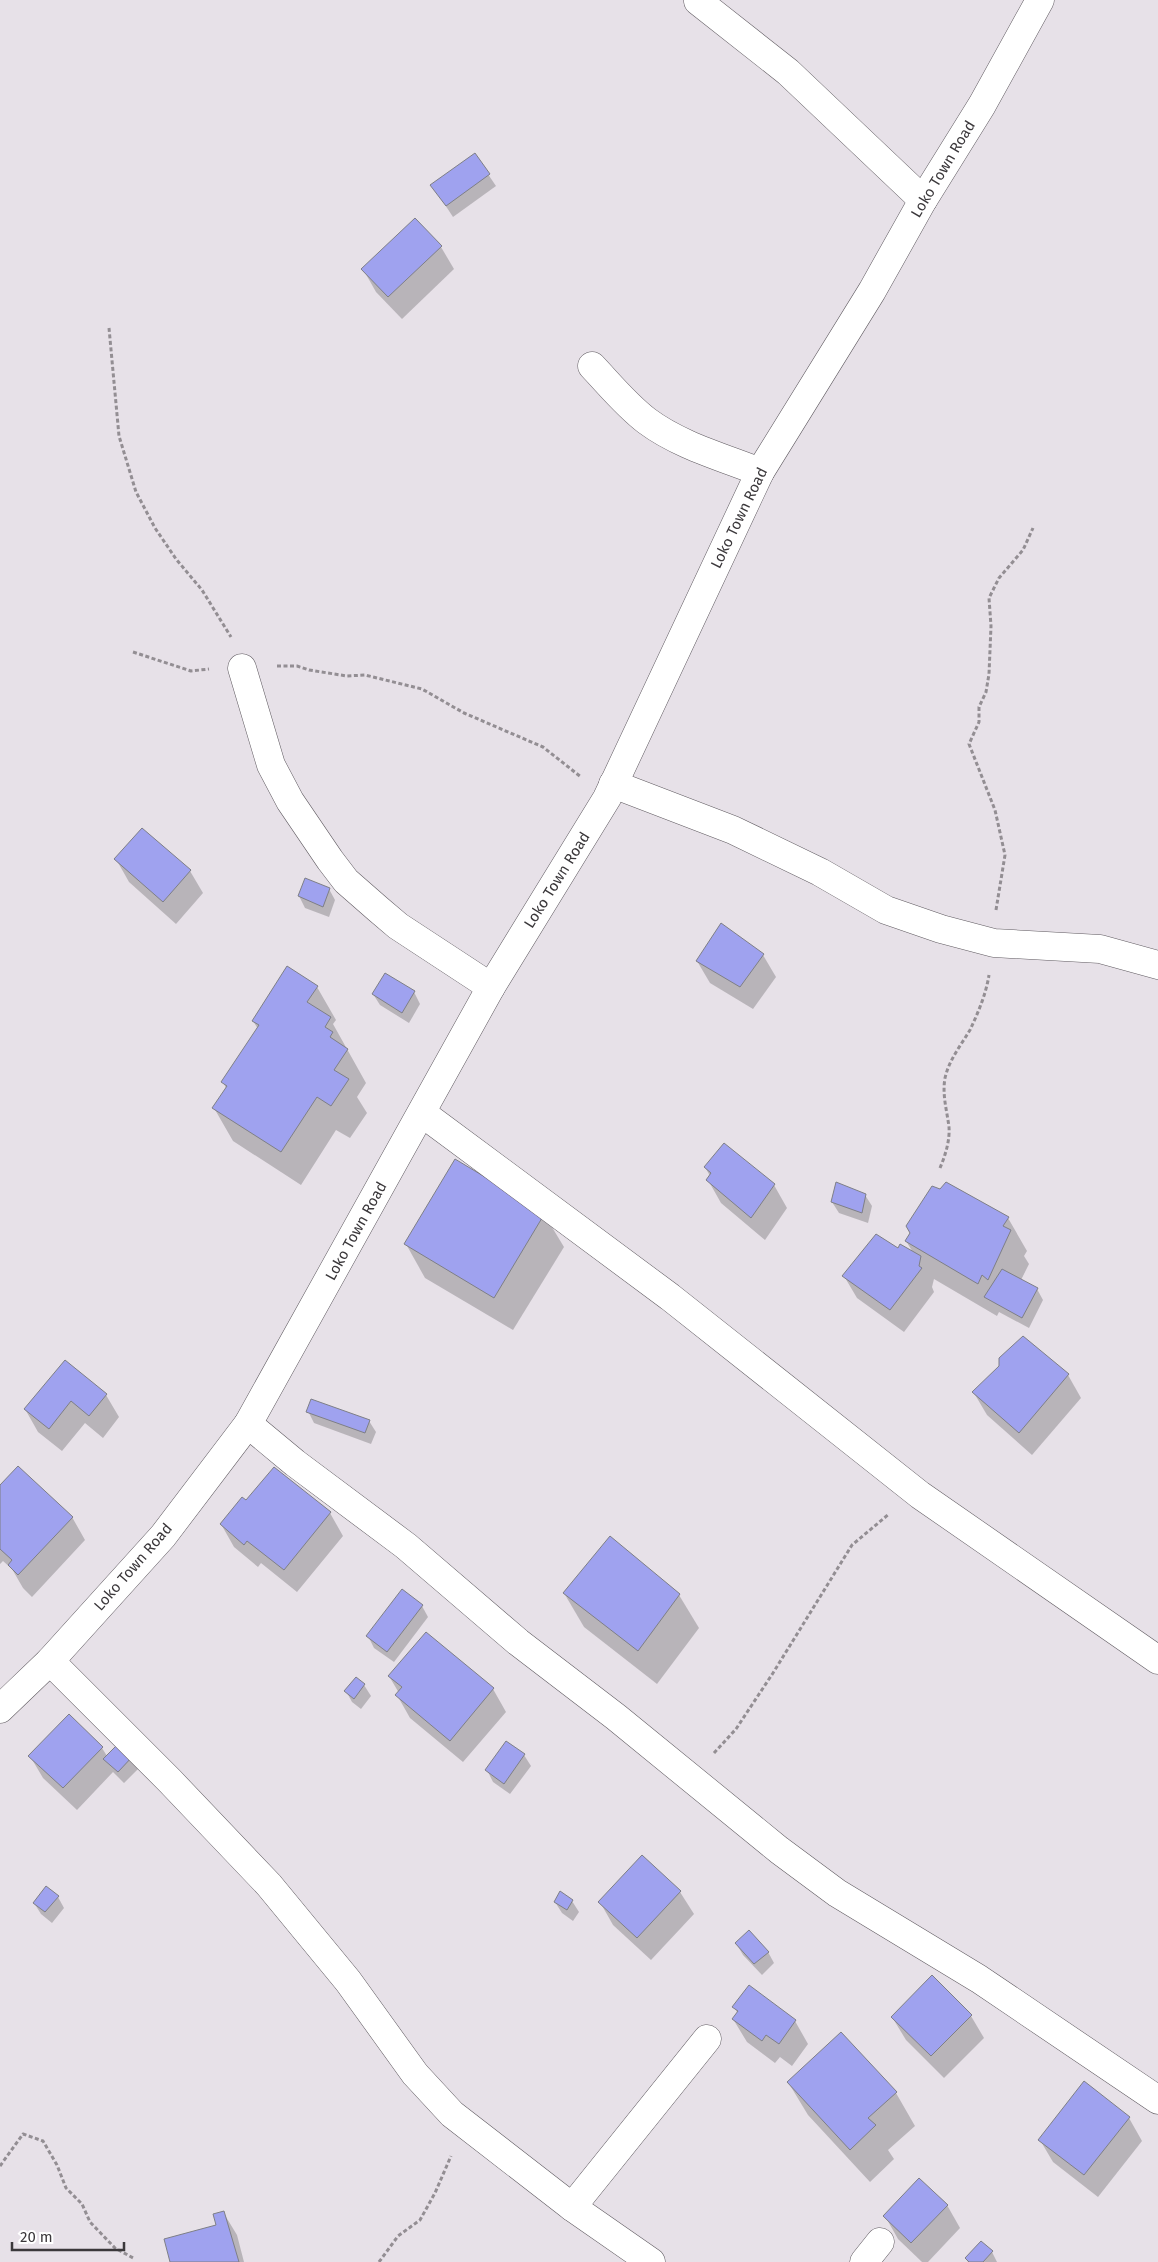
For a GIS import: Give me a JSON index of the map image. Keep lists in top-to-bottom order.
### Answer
{
  "streets": {
    "street": ["Loko Town Road"]
  },
  "scale_bar": "20 m"
}
